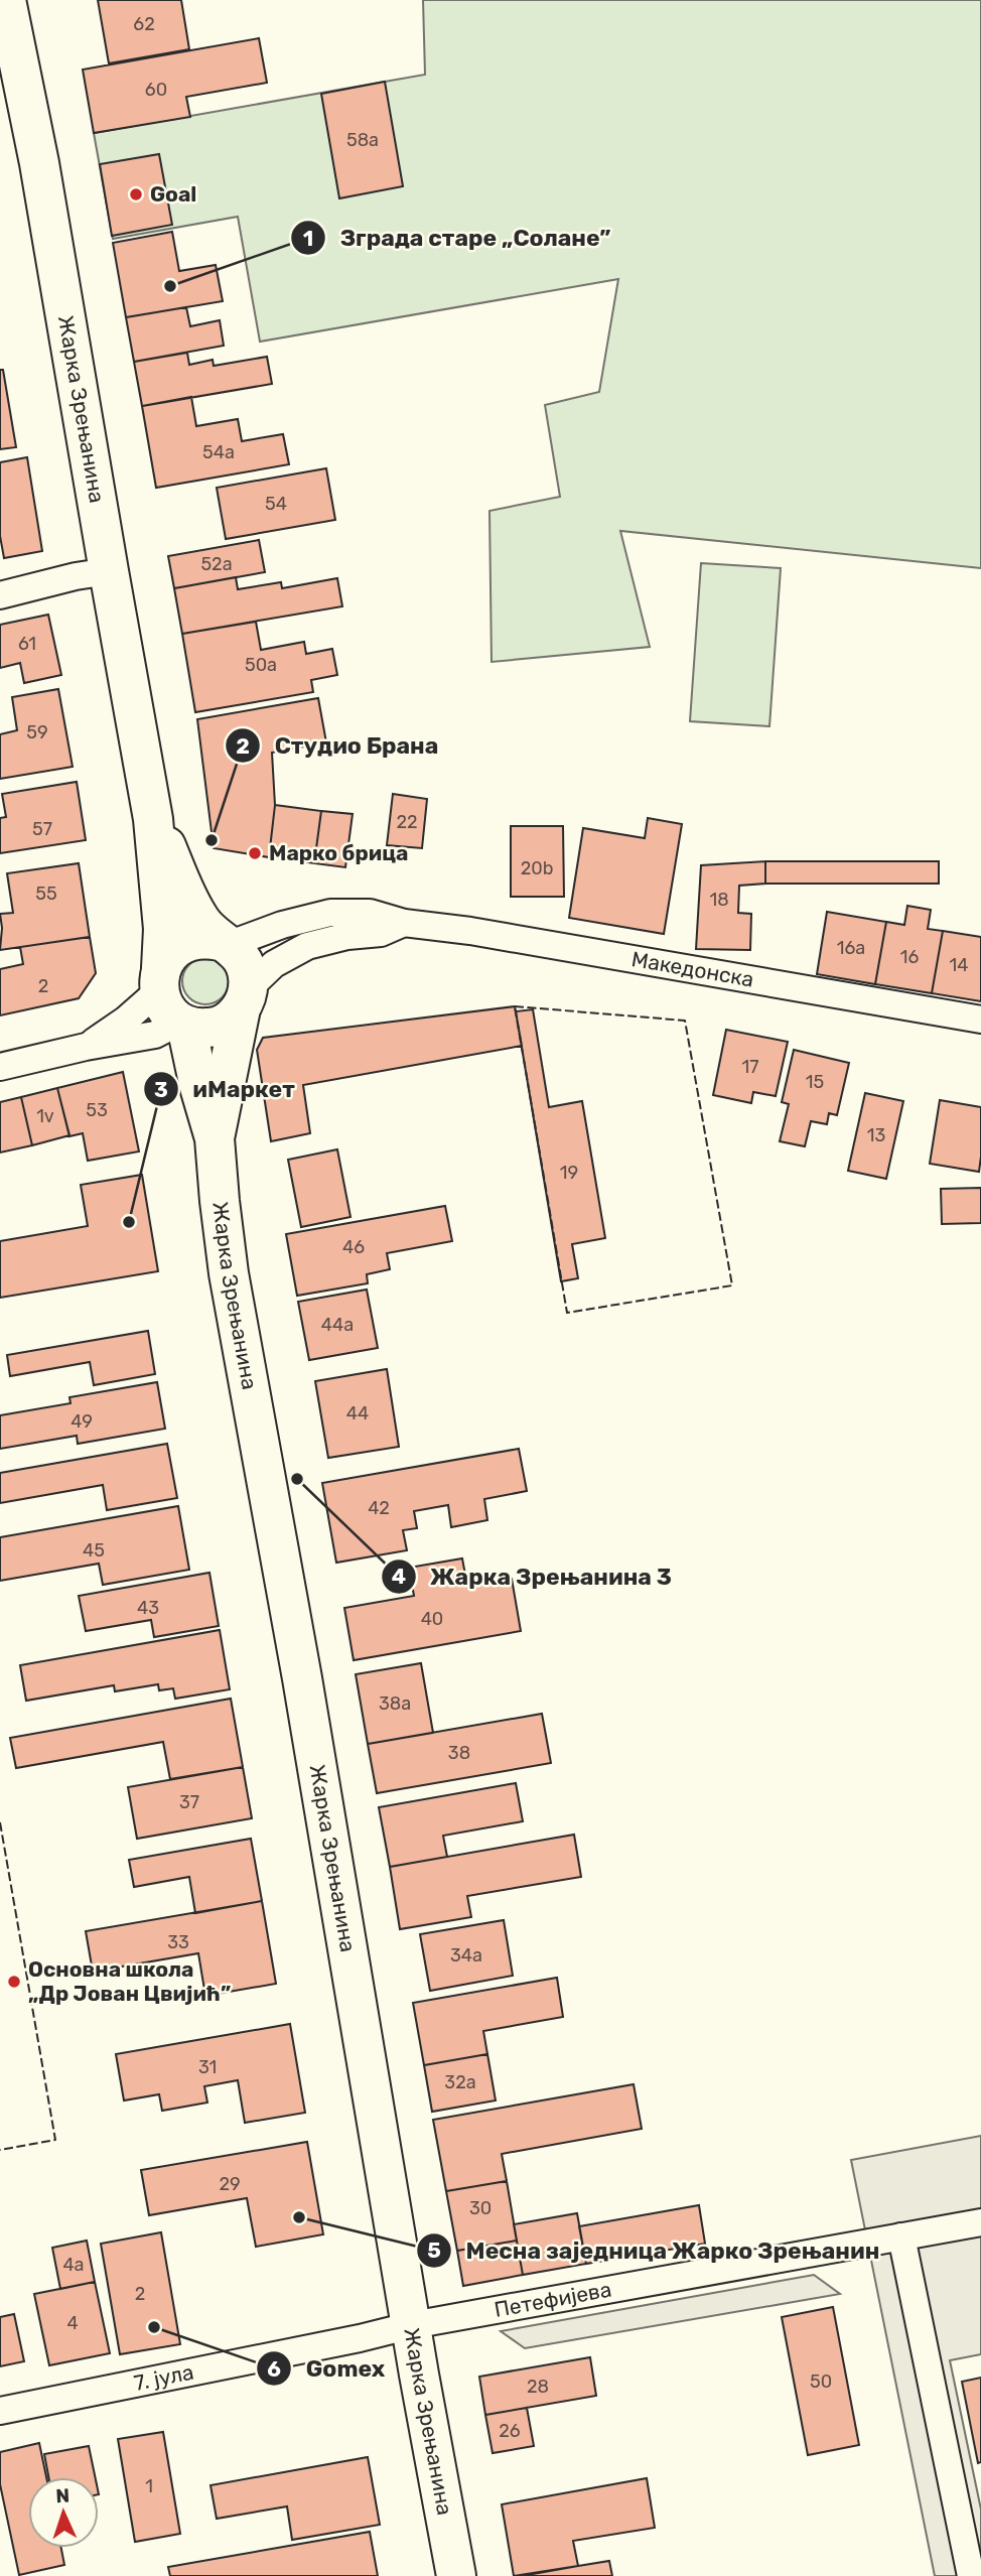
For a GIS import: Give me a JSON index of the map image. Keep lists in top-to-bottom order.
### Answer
{
  "streets": {
    "main road": ["Жарка Зрењанина"],
    "street": ["Македонска", "Петефијева", "7. јула"]
  },
  "crossings": [
    ["Жарка Зрењанина", "Македонска"],
    ["Жарка Зрењанина", "Петефијева"],
    ["Жарка Зрењанина", "7. јула"],
    ["Петефијева", "7. јула"]
  ],
  "places": [
    "Goal",
    "Зграда старе „Солане”",
    "Студио Брана",
    "Марко брица",
    "иМаркет",
    "Жарка Зрењанина 3",
    "Основна школа „Др Јован Цвијић”",
    "Месна заједница Жарко Зрењанин",
    "Gomex"
  ],
  "house_numbers": [
    "62",
    "60",
    "58a",
    "54a",
    "54",
    "52a",
    "61",
    "50a",
    "59",
    "22",
    "57",
    "20b",
    "55",
    "18",
    "16a",
    "16",
    "14",
    "2",
    "17",
    "15",
    "53",
    "1v",
    "13",
    "19",
    "46",
    "44a",
    "44",
    "49",
    "42",
    "45",
    "43",
    "40",
    "38a",
    "38",
    "37",
    "33",
    "34a",
    "31",
    "32a",
    "29",
    "30",
    "4a",
    "2",
    "4",
    "50",
    "28",
    "26",
    "1"
  ],
  "north": "top"
}
